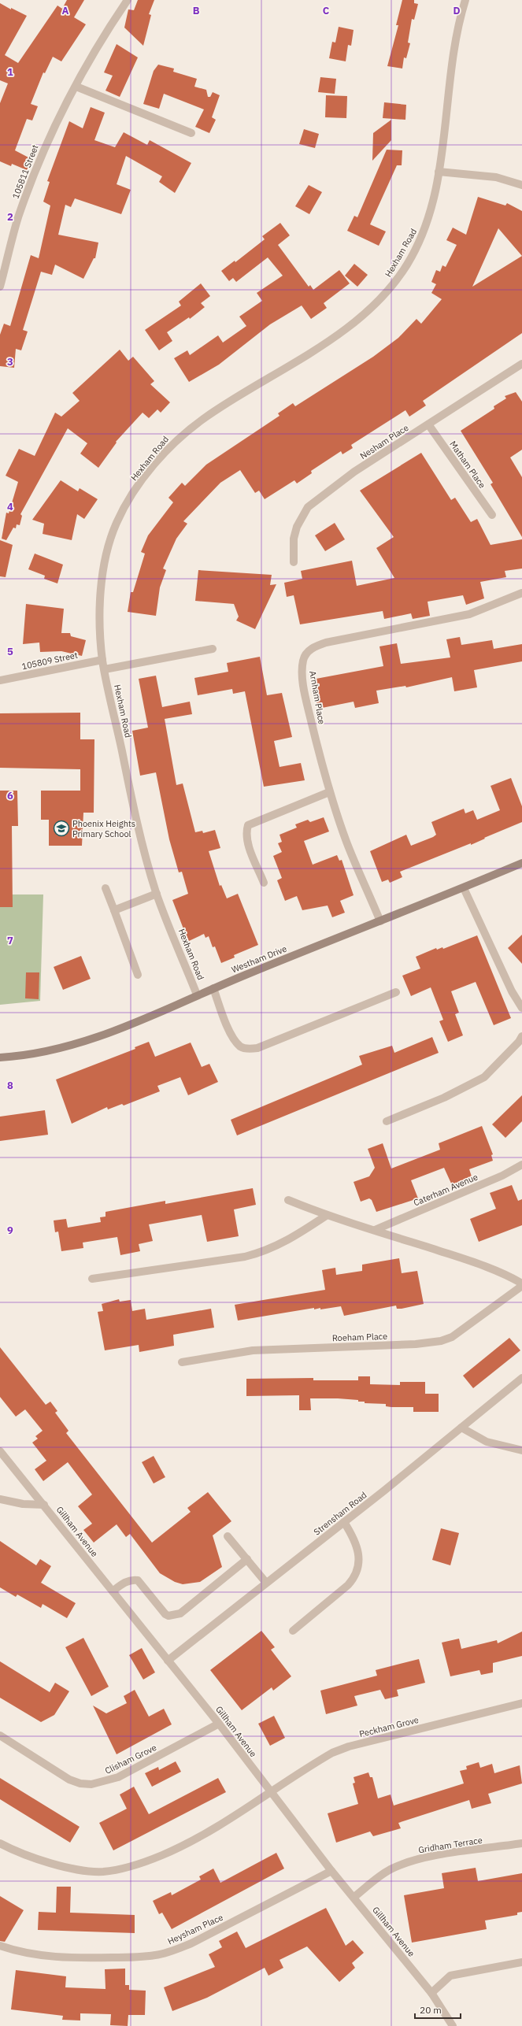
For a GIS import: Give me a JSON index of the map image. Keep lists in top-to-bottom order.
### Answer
{
  "streets": {
    "street": [
      "105811 Street",
      "Hexham Road",
      "Nesham Place",
      "Matham Place",
      "105809 Street",
      "Arnham Place",
      "Westham Drive",
      "Caterham Avenue",
      "Roeham Place",
      "Strensham Road",
      "Gillham Avenue",
      "Peckham Grove",
      "Clisham Grove",
      "Gridham Terrace",
      "Heysham Place"
    ]
  },
  "crossings": [
    ["Hexham Road", "105809 Street"],
    ["Hexham Road", "Westham Drive"],
    ["Nesham Place", "Matham Place"],
    ["Arnham Place", "Westham Drive"],
    ["Caterham Avenue", "Roeham Place"],
    ["Strensham Road", "Gillham Avenue"],
    ["Gillham Avenue", "Peckham Grove"],
    ["Gillham Avenue", "Clisham Grove"],
    ["Gillham Avenue", "Gridham Terrace"],
    ["Gillham Avenue", "Heysham Place"]
  ],
  "places": {
    "school or university": ["Phoenix Heights Primary School"]
  },
  "scale_bar": "20 m",
  "grid": {
    "columns": [
      "A",
      "B",
      "C",
      "D"
    ],
    "rows": [
      "1",
      "2",
      "3",
      "4",
      "5",
      "6",
      "7",
      "8",
      "9"
    ]
  }
}
